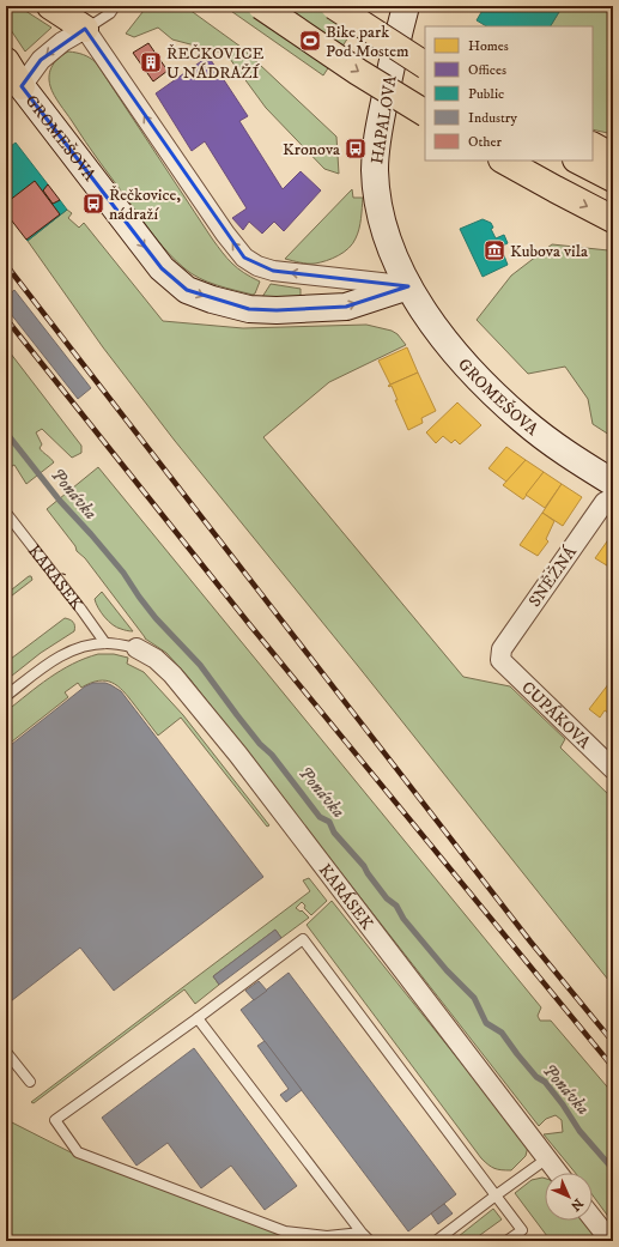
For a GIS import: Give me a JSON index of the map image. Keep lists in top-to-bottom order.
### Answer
{
  "streets": {
    "street": [
      "HAPALOVA",
      "GROMEŠOVA",
      "SNĚŽNÁ",
      "KARÁSEK",
      "CUPÁKOVA"
    ]
  },
  "crossings": [
    ["HAPALOVA", "GROMEŠOVA"],
    ["SNĚŽNÁ", "CUPÁKOVA"]
  ],
  "water": ["Ponávka"],
  "places": {
    "sports": ["Bike park Pod Mostem"],
    "building": ["ŘEČKOVICE U NÁDRAŽÍ"],
    "bus stop": ["Kronova", "Řečkovice, nádraží"],
    "museum": ["Kubova vila"]
  },
  "legend": [
    "Homes",
    "Offices",
    "Public",
    "Industry",
    "Other"
  ],
  "north": "bottom right"
}
